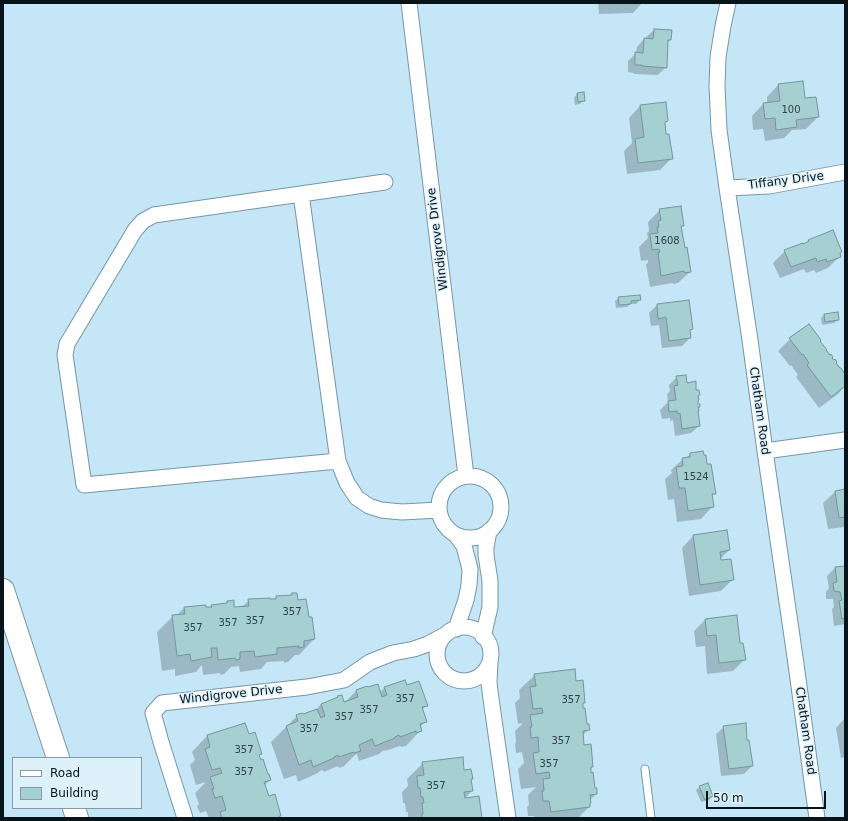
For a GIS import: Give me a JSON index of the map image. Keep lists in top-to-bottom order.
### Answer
{
  "streets": {
    "street": ["Tiffany Drive", "Windigrove Drive", "Chatham Road"]
  },
  "crossings": [
    ["Tiffany Drive", "Chatham Road"]
  ],
  "house_numbers": [
    "100",
    "1608",
    "1524",
    "357",
    "357",
    "357",
    "357",
    "357",
    "357",
    "357",
    "357",
    "357",
    "357",
    "357",
    "357",
    "357",
    "357"
  ],
  "legend": ["Road", "Building"],
  "scale_bar": "50 m"
}
